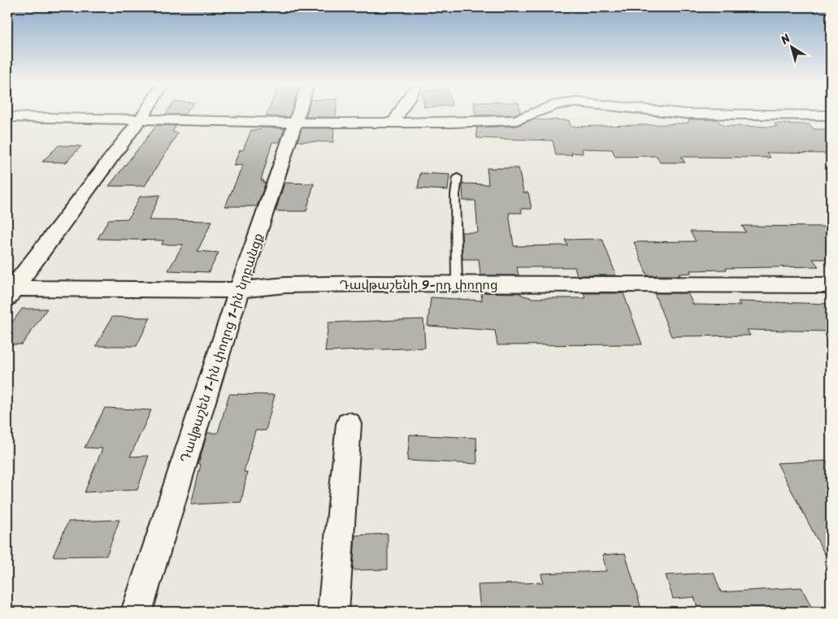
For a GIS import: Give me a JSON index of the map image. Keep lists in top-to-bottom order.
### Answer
{
  "streets": {
    "street": ["Դավթաշենի 9-րդ փողոց", "Դավթաշեն 1-ին փողոց 1-ին նրբանցք"]
  },
  "crossings": [
    ["Դավթաշենի 9-րդ փողոց", "Դավթաշեն 1-ին փողոց 1-ին նրբանցք"]
  ],
  "north": "top left"
}
